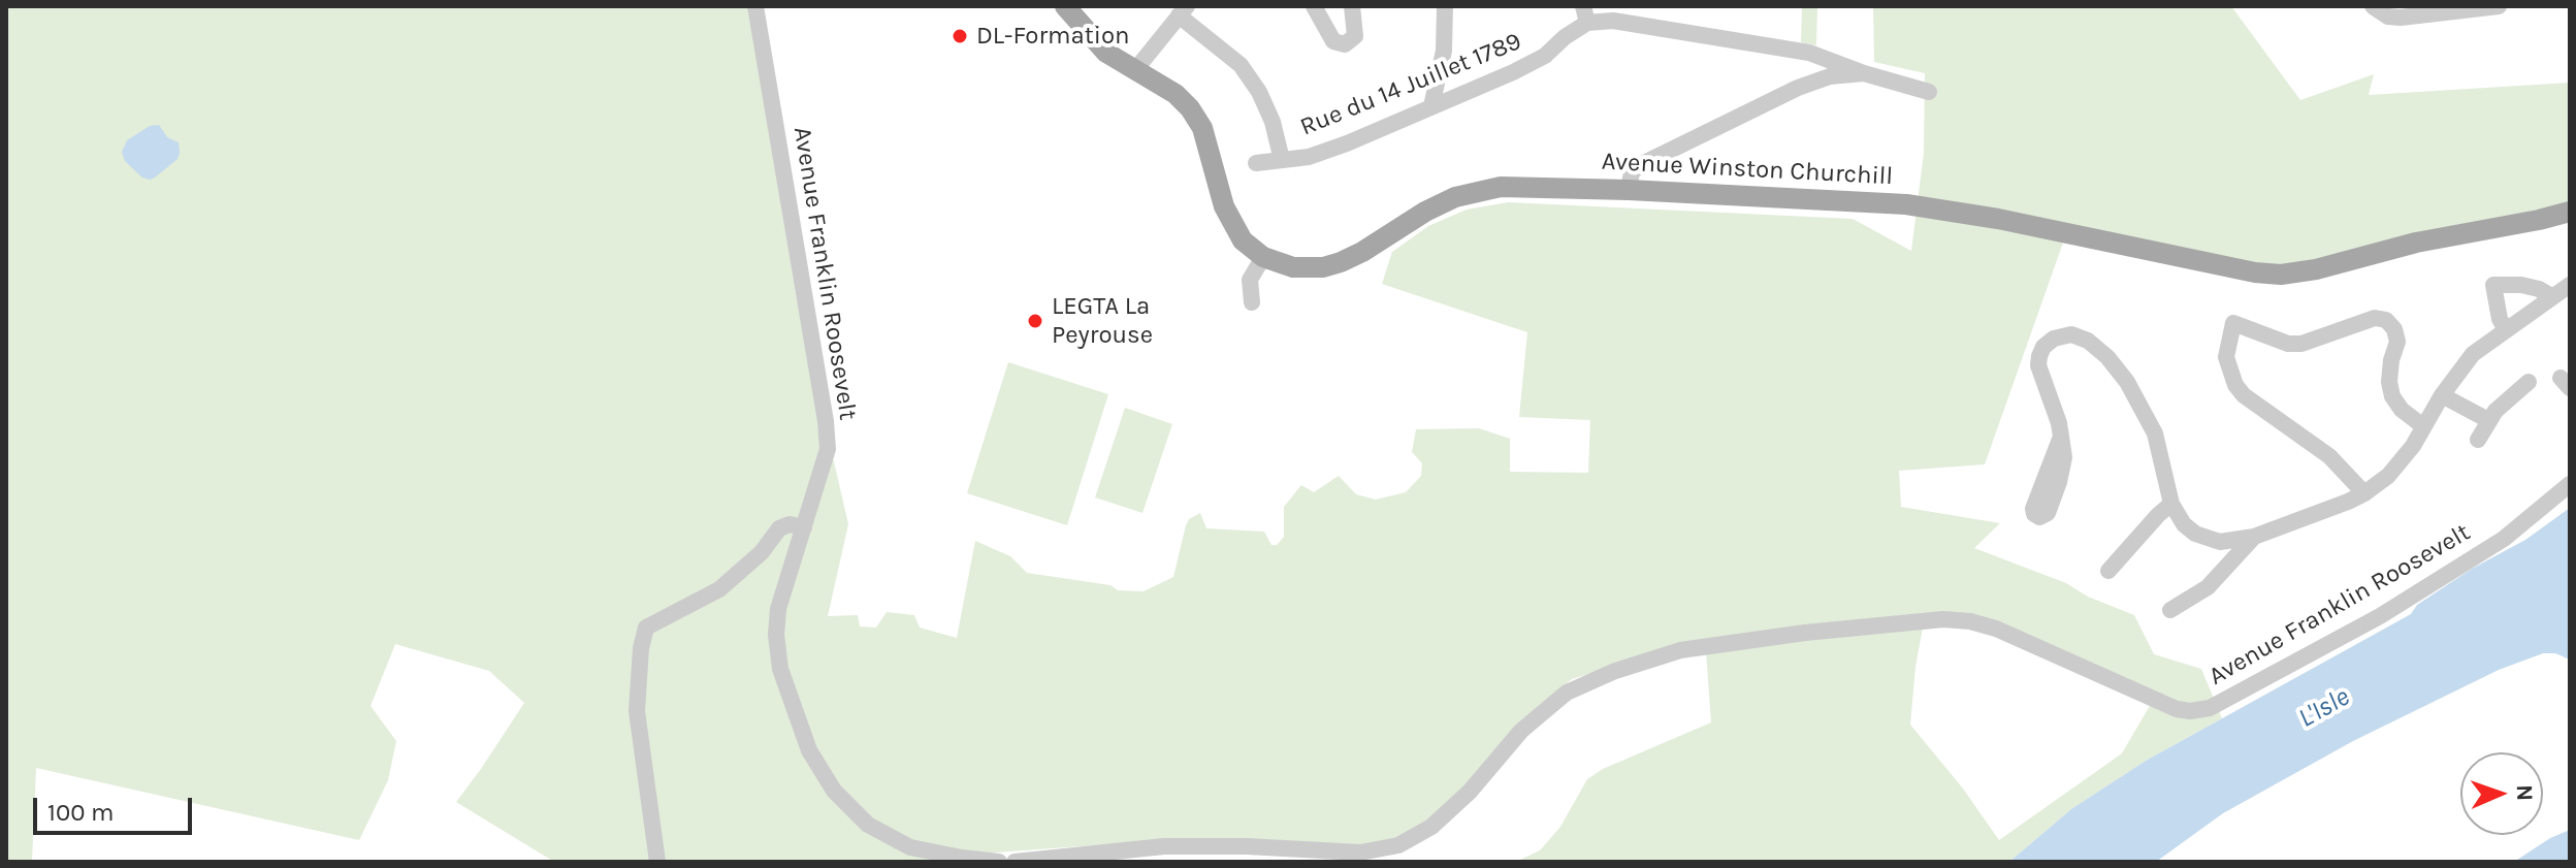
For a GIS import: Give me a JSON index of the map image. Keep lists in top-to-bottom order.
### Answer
{
  "streets": {
    "main road": ["Avenue Winston Churchill"],
    "street": ["Rue du 14 Juillet 1789", "Avenue Franklin Roosevelt"]
  },
  "water": ["L'Isle"],
  "places": ["DL-Formation", "LEGTA La Peyrouse"],
  "scale_bar": "100 m",
  "north": "right"
}
